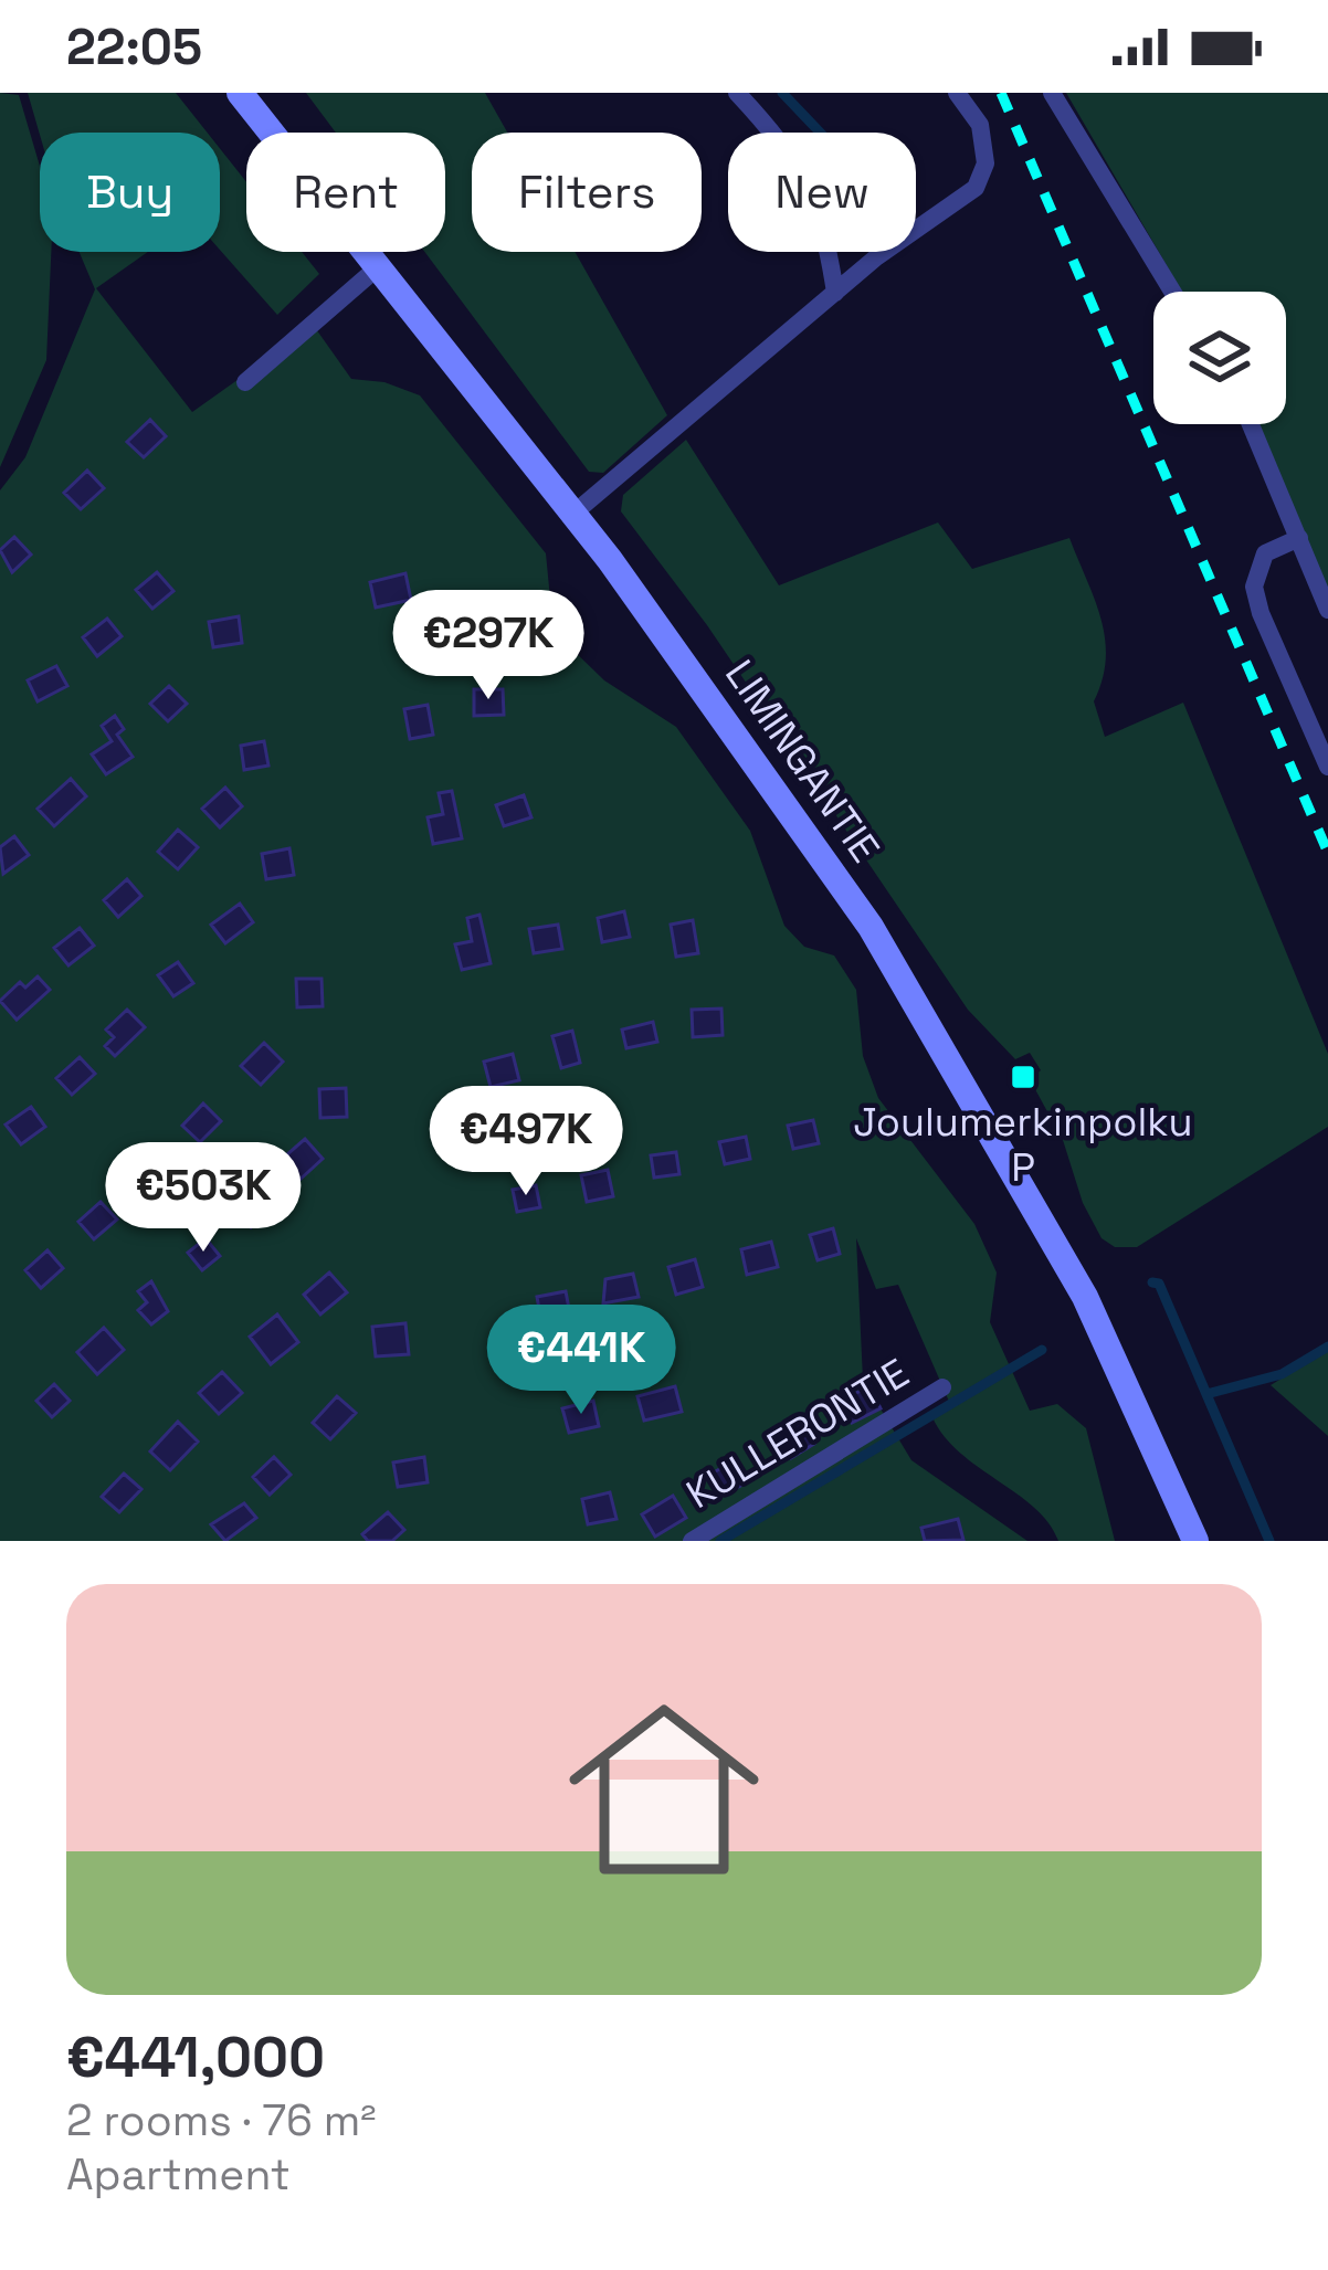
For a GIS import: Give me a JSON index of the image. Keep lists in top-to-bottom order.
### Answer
{
  "streets": {
    "main road": ["LIMINGANTIE"],
    "lane": ["KULLERONTIE"]
  },
  "places": {
    "transit": ["Joulumerkinpolku P"]
  },
  "page": {
    "status": "22:05",
    "chip": [
      "Buy",
      "Rent",
      "Filters",
      "New"
    ],
    "price": [
      "€297K",
      "€497K",
      "€503K",
      "€441K"
    ],
    "list": [
      {
        "name": "€441,000",
        "note": "2 rooms · 76 m² · Apartment"
      }
    ]
  }
}
